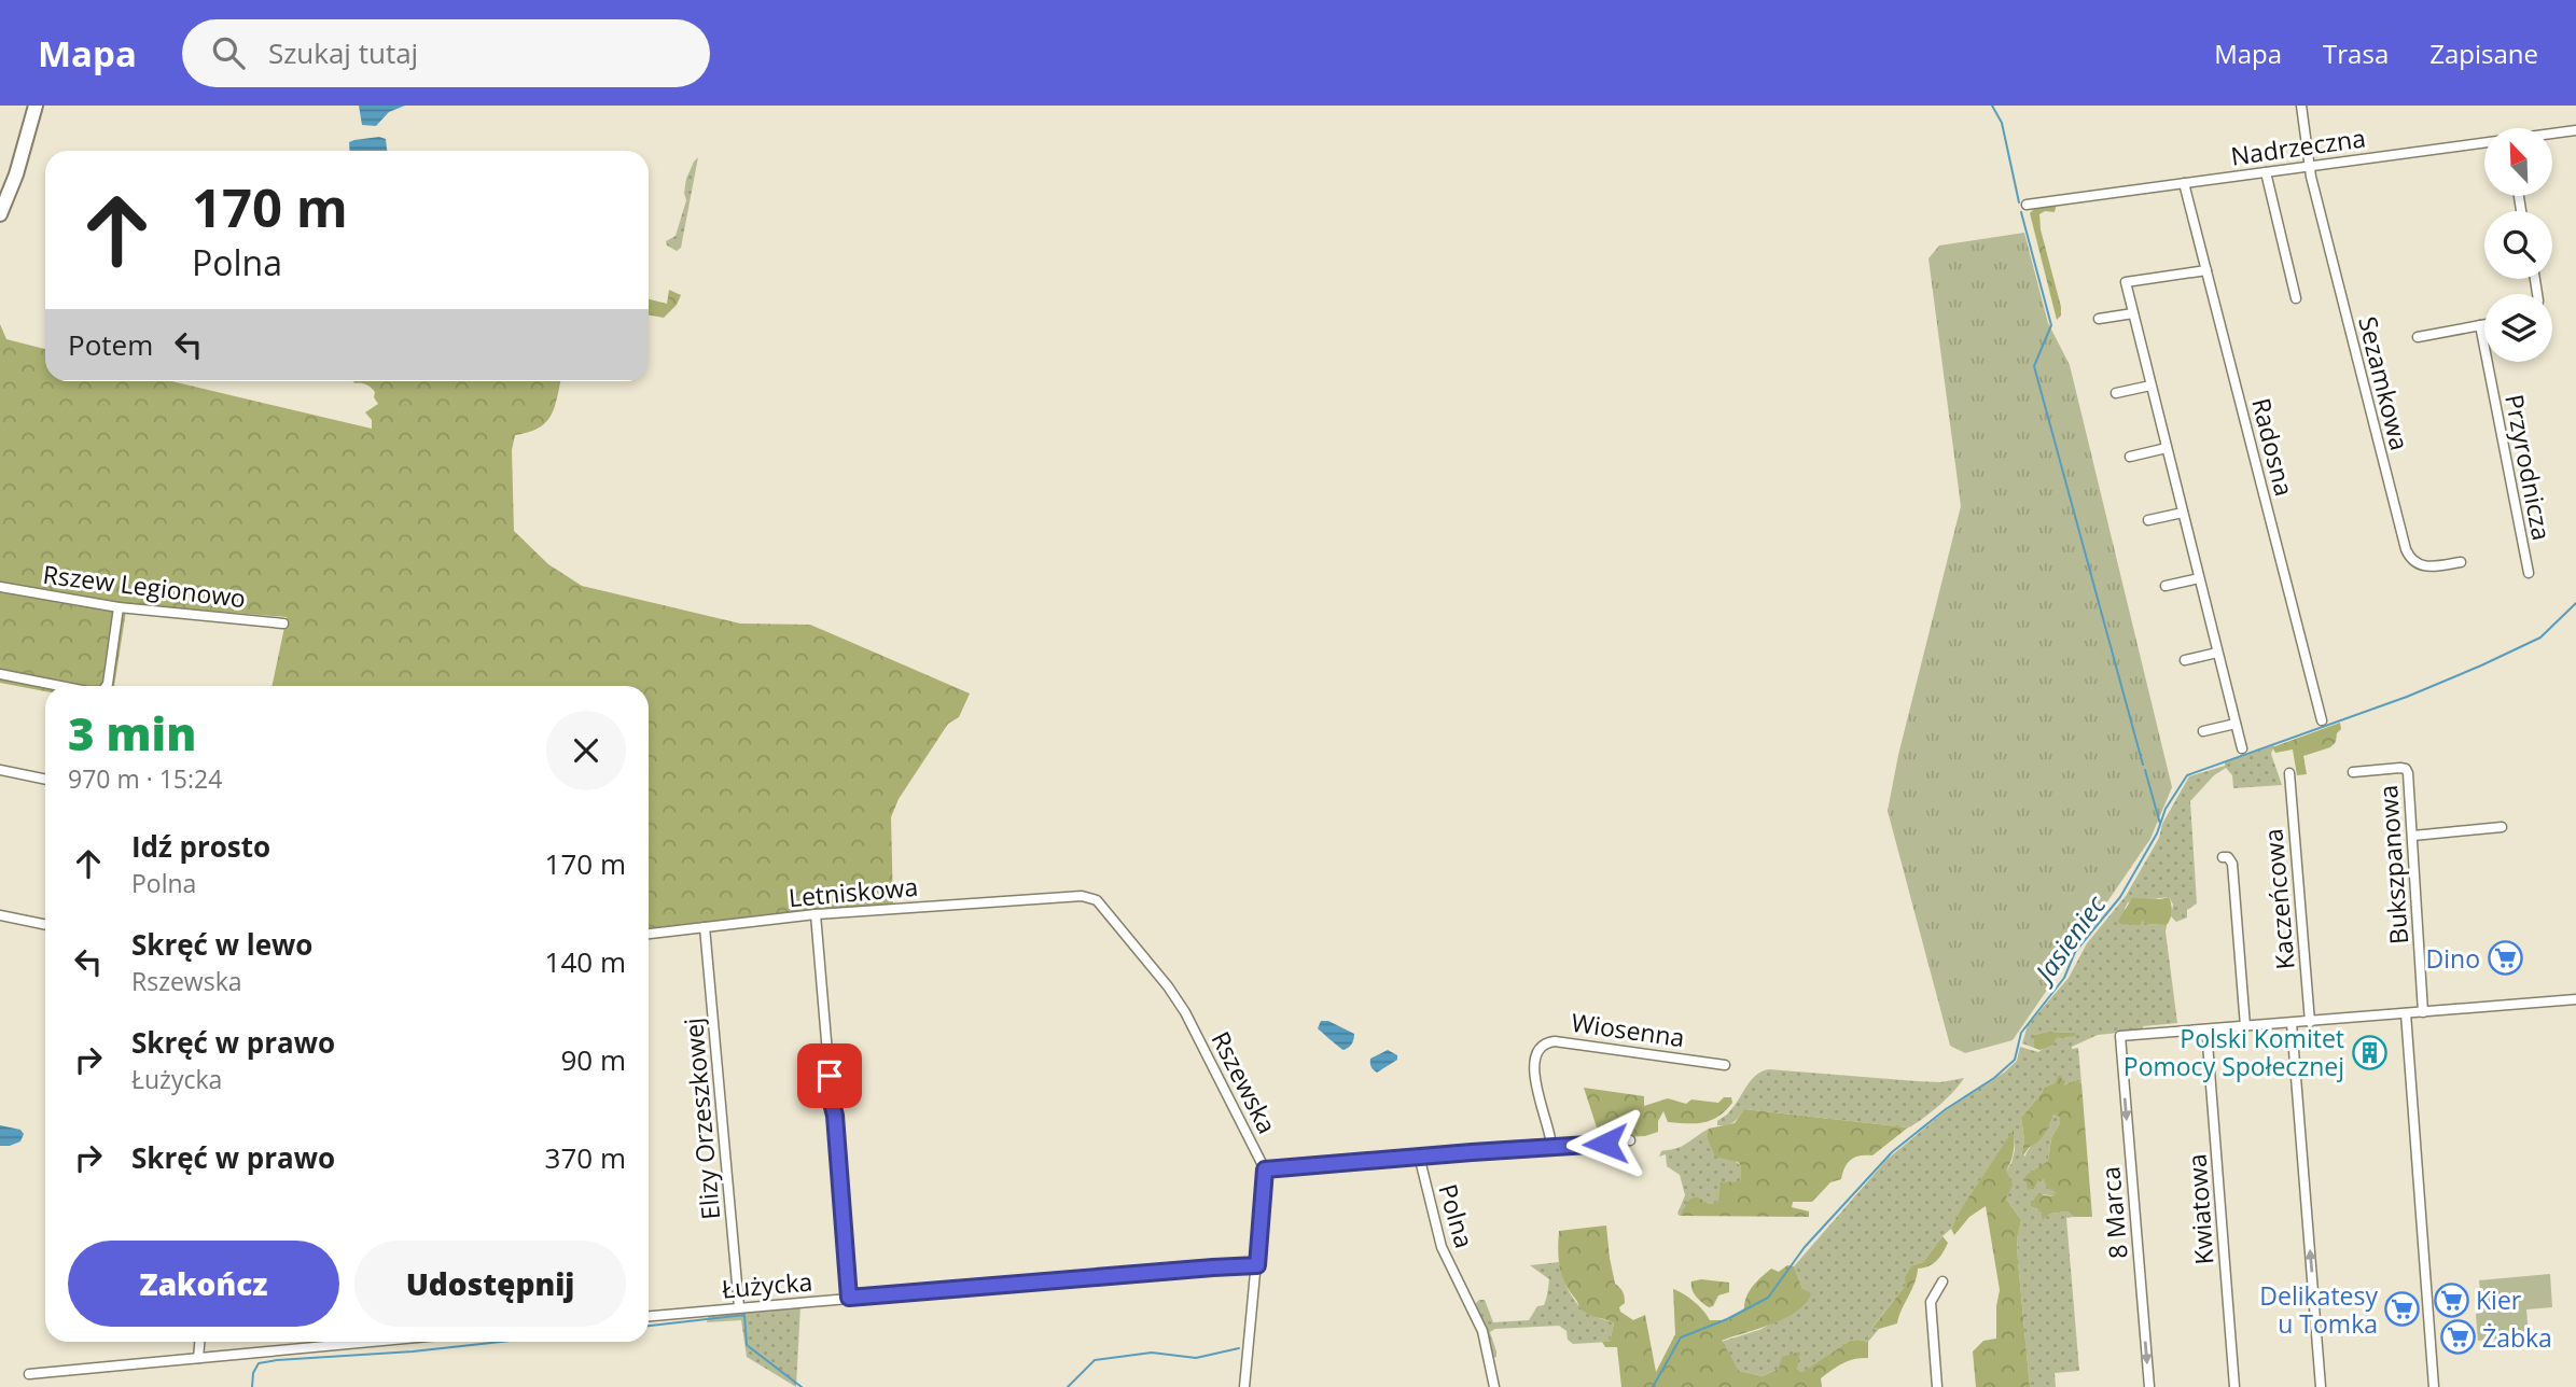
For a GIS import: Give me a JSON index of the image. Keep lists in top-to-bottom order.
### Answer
{
  "streets": {
    "street": [
      "Nadrzeczna",
      "Sezamkowa",
      "Radosna",
      "Przyrodnicza",
      "Rszew Legionowo",
      "Bukszpanowa",
      "Letniskowa",
      "Kaczeńcowa",
      "Wiosenna",
      "Rszewska",
      "Elizy Orzeszkowej",
      "Kwiatowa",
      "8 Marca",
      "Polna",
      "Łużycka"
    ]
  },
  "crossings": [
    ["Nadrzeczna", "Sezamkowa"],
    ["Nadrzeczna", "Radosna"],
    ["Letniskowa", "Rszewska"],
    ["Letniskowa", "Elizy Orzeszkowej"],
    ["Rszewska", "Polna"],
    ["Rszewska", "Łużycka"],
    ["Elizy Orzeszkowej", "Łużycka"],
    ["Kwiatowa", "8 Marca"]
  ],
  "one_way": ["8 Marca"],
  "water": ["Jasieniec"],
  "places": {
    "supermarket": [
      "Dino",
      "Kier",
      "Delikatesy u Tomka",
      "Żabka"
    ],
    "building": ["Polski Komitet Pomocy Społecznej"]
  },
  "north": "top left",
  "page": {
    "header": "Mapa",
    "search": "Szukaj tutaj",
    "nav": ["Mapa", "Trasa", "Zapisane"],
    "turn": ["170 m", "Polna"],
    "then": "Potem",
    "heading": ["3 min", "970 m · 15:24"],
    "list": [
      {
        "name": "Idź prosto",
        "note": "Polna",
        "value": "170 m"
      },
      {
        "name": "Skręć w lewo",
        "note": "Rszewska",
        "value": "140 m"
      },
      {
        "name": "Skręć w prawo",
        "note": "Łużycka",
        "value": "90 m"
      },
      {
        "name": "Skręć w prawo",
        "value": "370 m"
      }
    ],
    "buttons": ["Zakończ", "Udostępnij"]
  }
}
